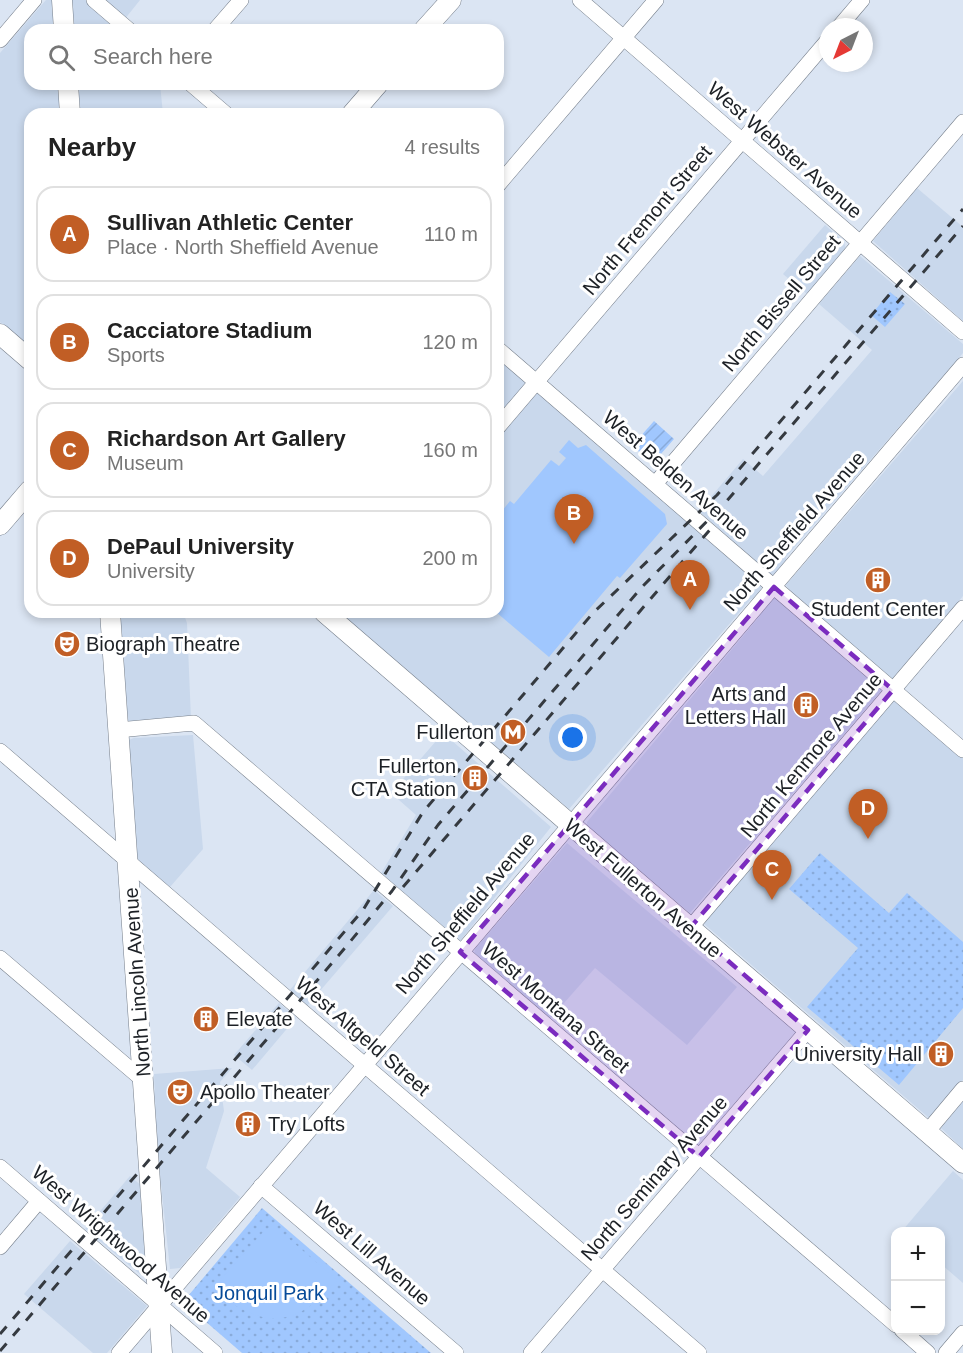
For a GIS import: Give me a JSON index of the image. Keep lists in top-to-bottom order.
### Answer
{
  "streets": {
    "main road": ["West Fullerton Avenue", "North Lincoln Avenue"],
    "street": [
      "West Webster Avenue",
      "North Fremont Street",
      "North Bissell Street",
      "West Belden Avenue",
      "North Sheffield Avenue",
      "North Kenmore Avenue",
      "West Montana Street",
      "West Altgeld Street",
      "North Seminary Avenue",
      "West Wrightwood Avenue",
      "West Lill Avenue"
    ]
  },
  "crossings": [
    ["West Webster Avenue", "North Fremont Street"],
    ["West Webster Avenue", "North Bissell Street"],
    ["North Fremont Street", "West Belden Avenue"],
    ["North Bissell Street", "West Belden Avenue"],
    ["West Belden Avenue", "North Sheffield Avenue"],
    ["West Belden Avenue", "North Kenmore Avenue"],
    ["North Sheffield Avenue", "West Fullerton Avenue"],
    ["North Sheffield Avenue", "North Lincoln Avenue"],
    ["North Sheffield Avenue", "West Montana Street"],
    ["North Sheffield Avenue", "West Altgeld Street"],
    ["North Sheffield Avenue", "West Wrightwood Avenue"],
    ["North Sheffield Avenue", "West Lill Avenue"],
    ["North Kenmore Avenue", "West Fullerton Avenue"],
    ["West Fullerton Avenue", "North Seminary Avenue"],
    ["North Lincoln Avenue", "West Montana Street"],
    ["North Lincoln Avenue", "West Altgeld Street"],
    ["North Lincoln Avenue", "West Wrightwood Avenue"],
    ["West Montana Street", "North Seminary Avenue"],
    ["West Altgeld Street", "North Seminary Avenue"]
  ],
  "parks": ["Jonquil Park"],
  "places": {
    "building": [
      "Student Center",
      "Arts and Letters Hall",
      "Fullerton CTA Station",
      "Elevate",
      "University Hall",
      "Try Lofts"
    ],
    "theatre": ["Biograph Theatre", "Apollo Theater"],
    "metro station": ["Fullerton"]
  },
  "north": "bottom left",
  "page": {
    "search": "Search here",
    "heading": ["Nearby", "4 results"],
    "list": [
      {
        "mark": "A",
        "name": "Sullivan Athletic Center",
        "note": "Place · North Sheffield Avenue",
        "value": "110 m"
      },
      {
        "mark": "B",
        "name": "Cacciatore Stadium",
        "note": "Sports",
        "value": "120 m"
      },
      {
        "mark": "C",
        "name": "Richardson Art Gallery",
        "note": "Museum",
        "value": "160 m"
      },
      {
        "mark": "D",
        "name": "DePaul University",
        "note": "University",
        "value": "200 m"
      }
    ],
    "pins": [
      "B",
      "A",
      "D",
      "C"
    ],
    "map_buttons": ["+", "−"]
  }
}
